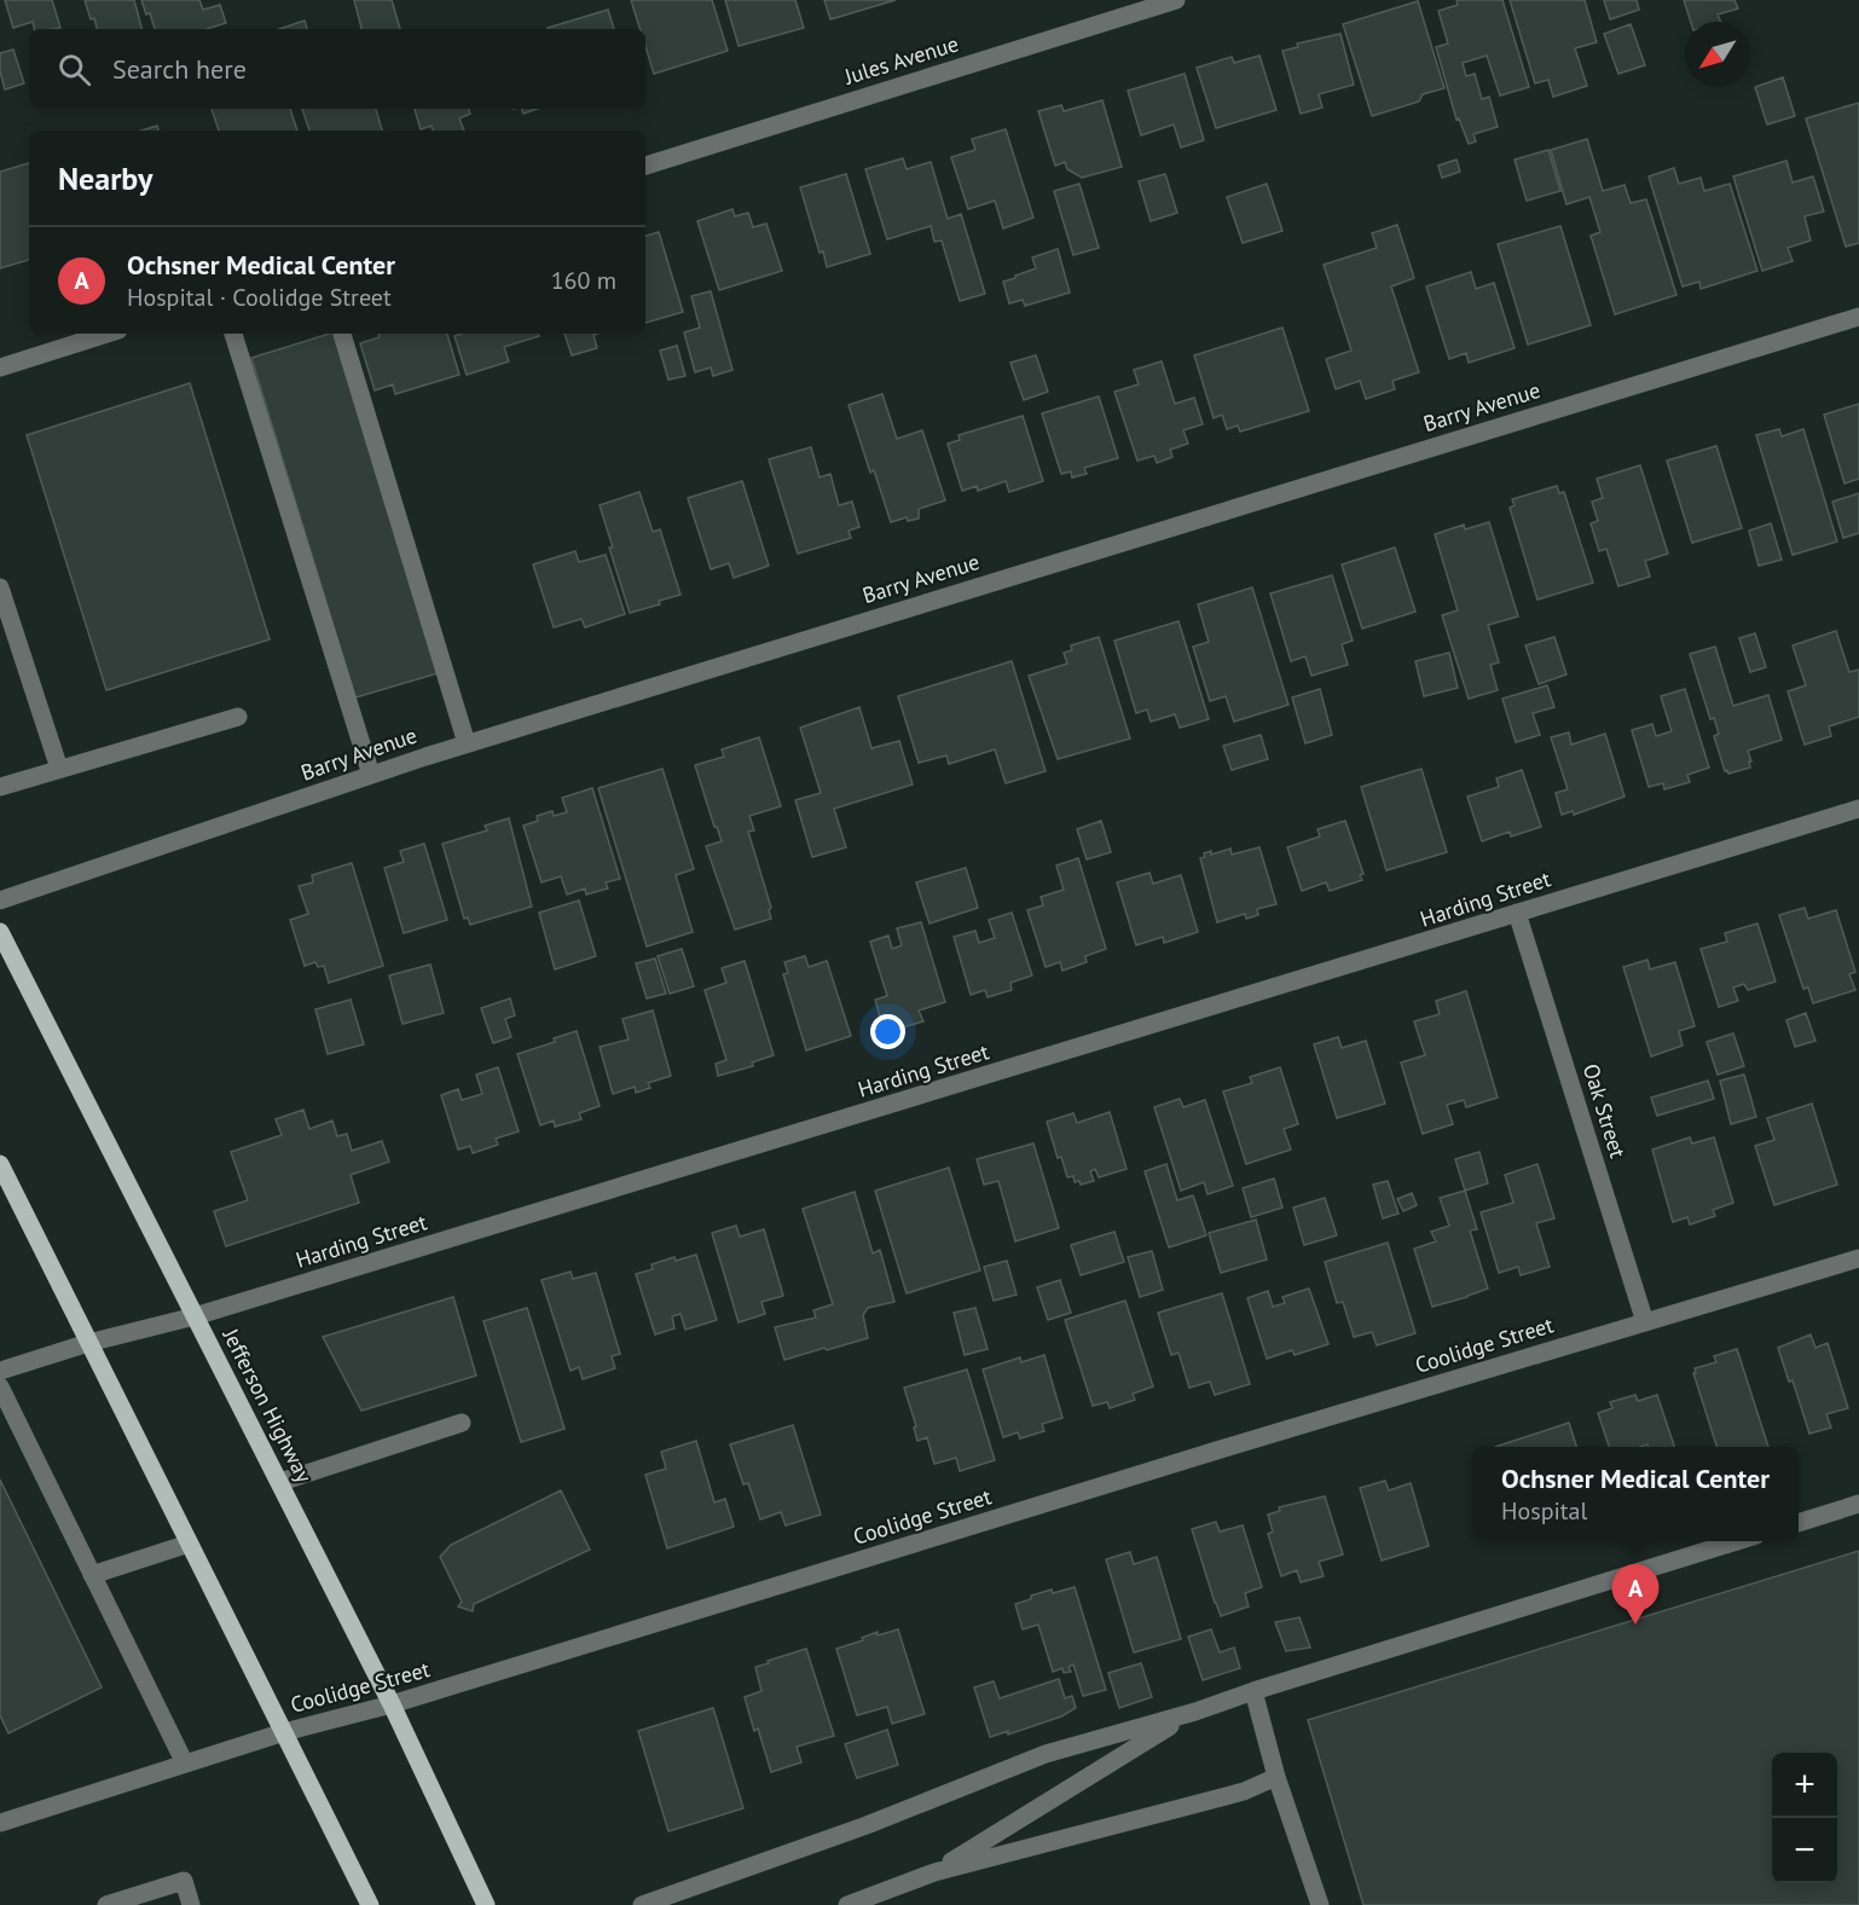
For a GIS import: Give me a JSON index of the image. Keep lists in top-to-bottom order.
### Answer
{
  "streets": {
    "main road": ["Jefferson Highway"],
    "street": [
      "Jules Avenue",
      "Barry Avenue",
      "Harding Street",
      "Oak Street",
      "Coolidge Street"
    ]
  },
  "crossings": [
    ["Harding Street", "Oak Street"],
    ["Harding Street", "Jefferson Highway"],
    ["Oak Street", "Coolidge Street"],
    ["Coolidge Street", "Jefferson Highway"]
  ],
  "north": "bottom left",
  "page": {
    "search": "Search here",
    "heading": "Nearby",
    "list": [
      {
        "mark": "A",
        "name": "Ochsner Medical Center",
        "note": "Hospital · Coolidge Street",
        "value": "160 m"
      }
    ],
    "popup": ["Ochsner Medical Center", "Hospital"],
    "pins": "A",
    "map_buttons": ["+", "−"]
  }
}
